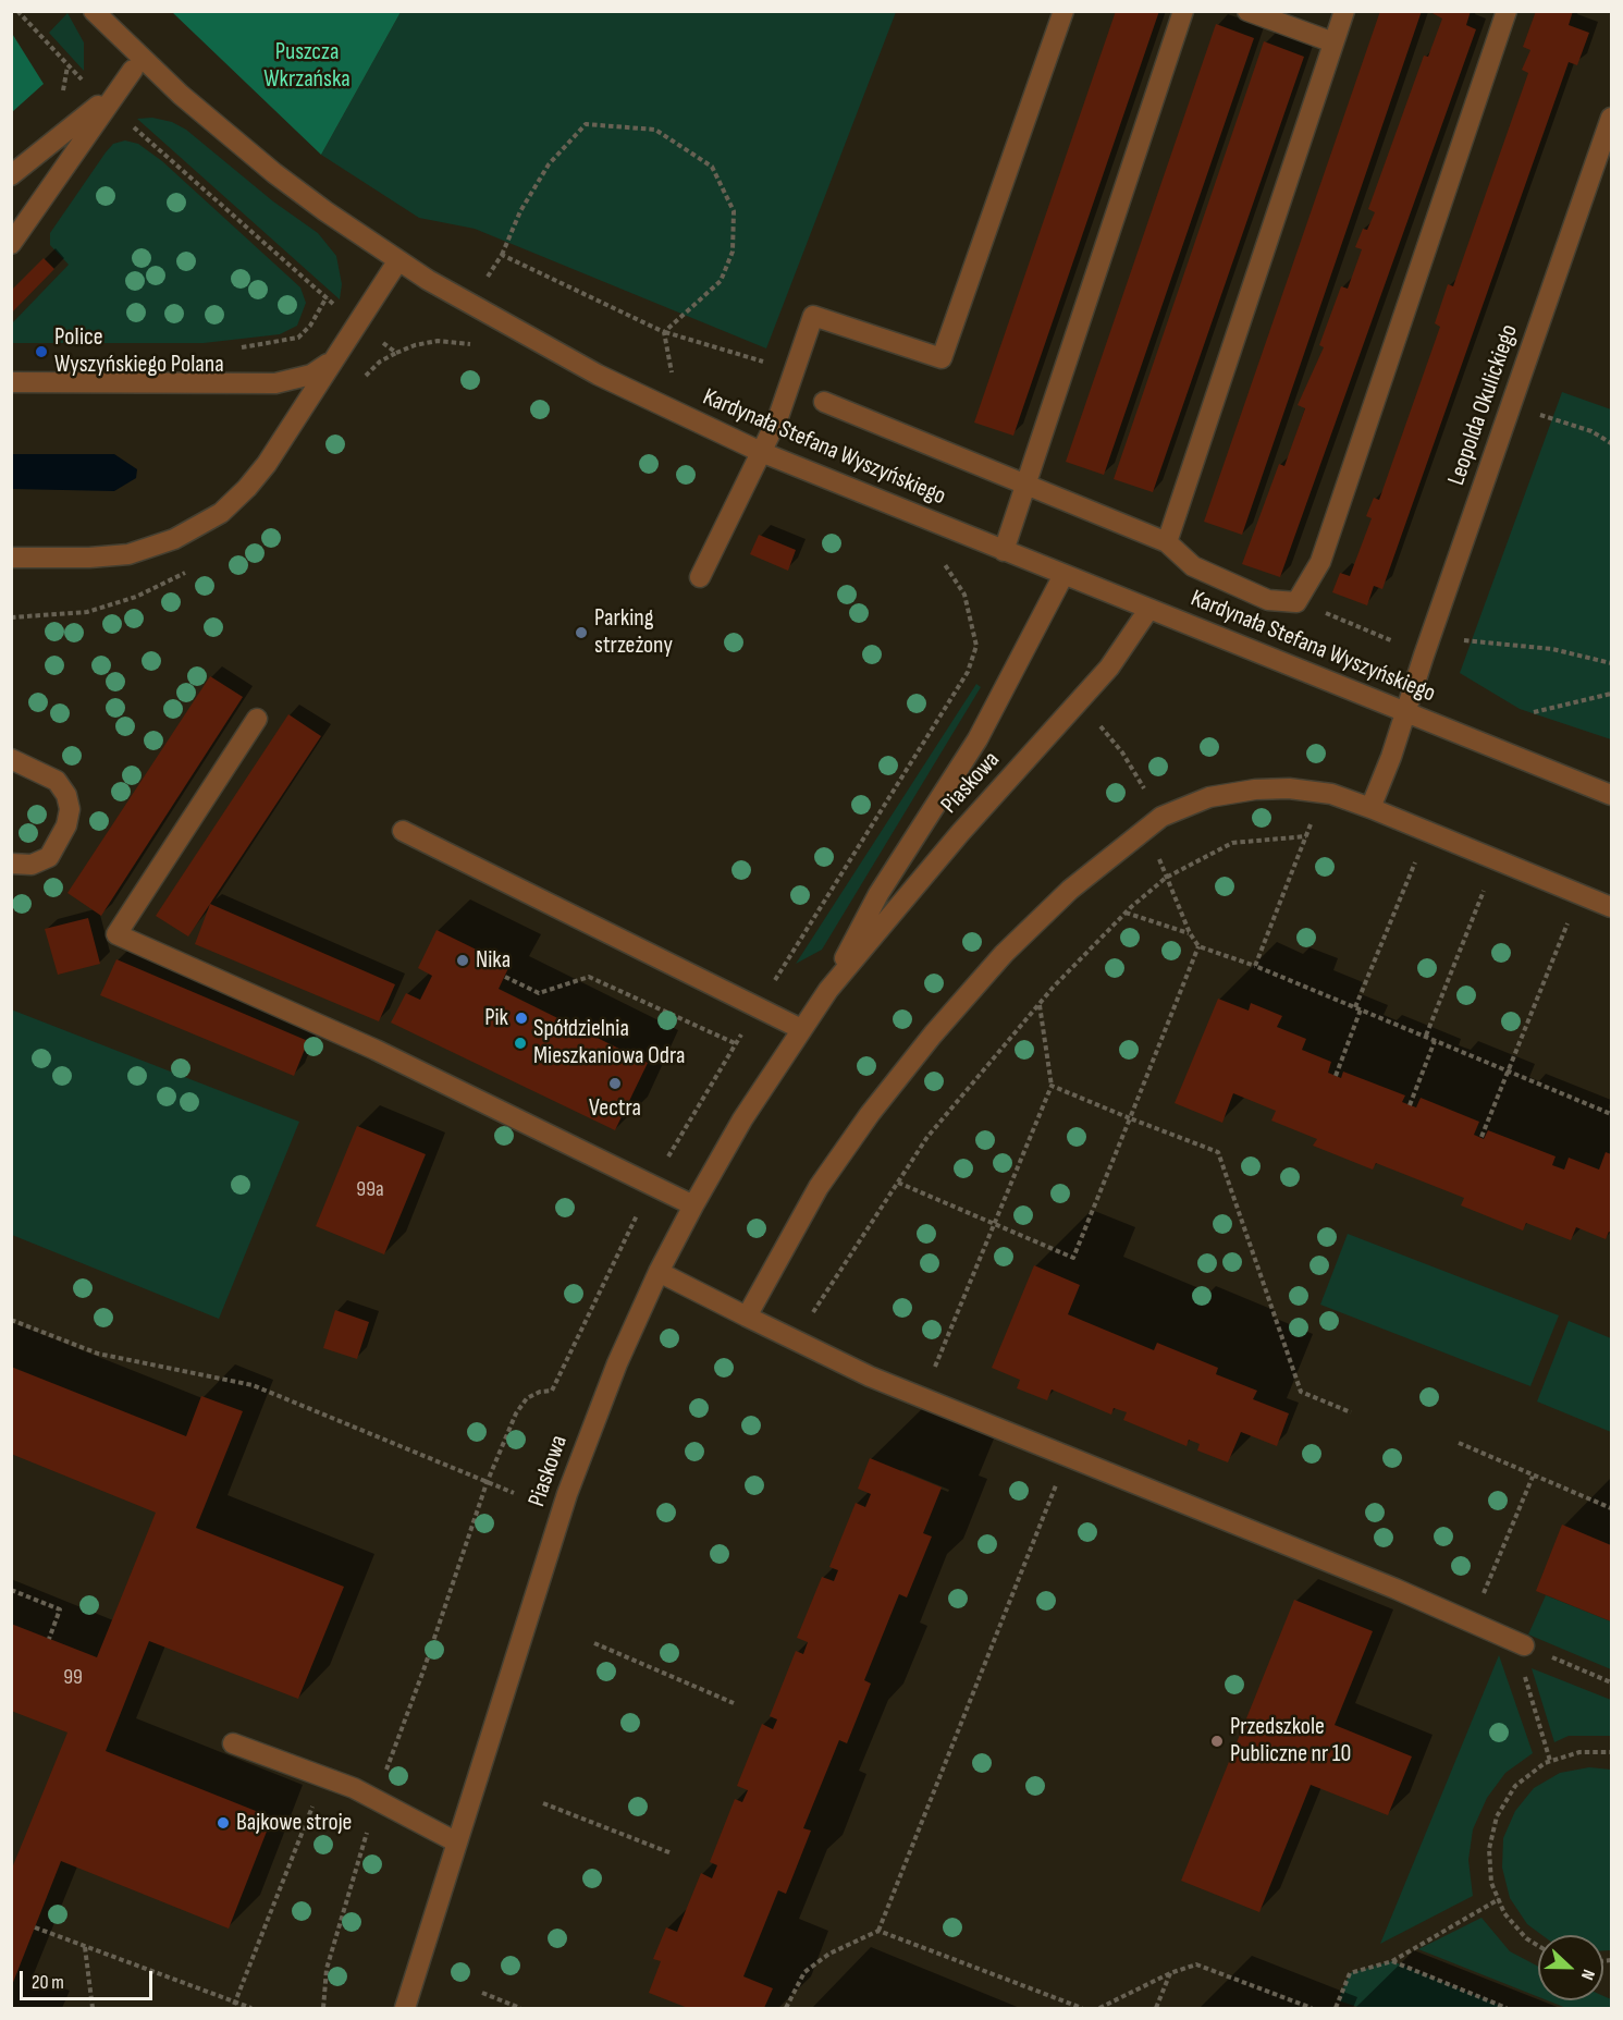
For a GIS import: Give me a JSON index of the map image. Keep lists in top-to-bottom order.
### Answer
{
  "streets": {
    "street": ["Leopolda Okulickiego", "Kardynała Stefana Wyszyńskiego", "Piaskowa"]
  },
  "crossings": [
    ["Leopolda Okulickiego", "Kardynała Stefana Wyszyńskiego"],
    ["Kardynała Stefana Wyszyńskiego", "Piaskowa"]
  ],
  "parks": ["Puszcza Wkrzańska"],
  "places": [
    "Police Wyszyńskiego Polana",
    "Parking strzeżony",
    "Nika",
    "Pik",
    "Spółdzielnia Mieszkaniowa Odra",
    "Vectra",
    "Przedszkole Publiczne nr 10",
    "Bajkowe stroje"
  ],
  "house_numbers": ["99a", "99"],
  "scale_bar": "20 m",
  "north": "right"
}
